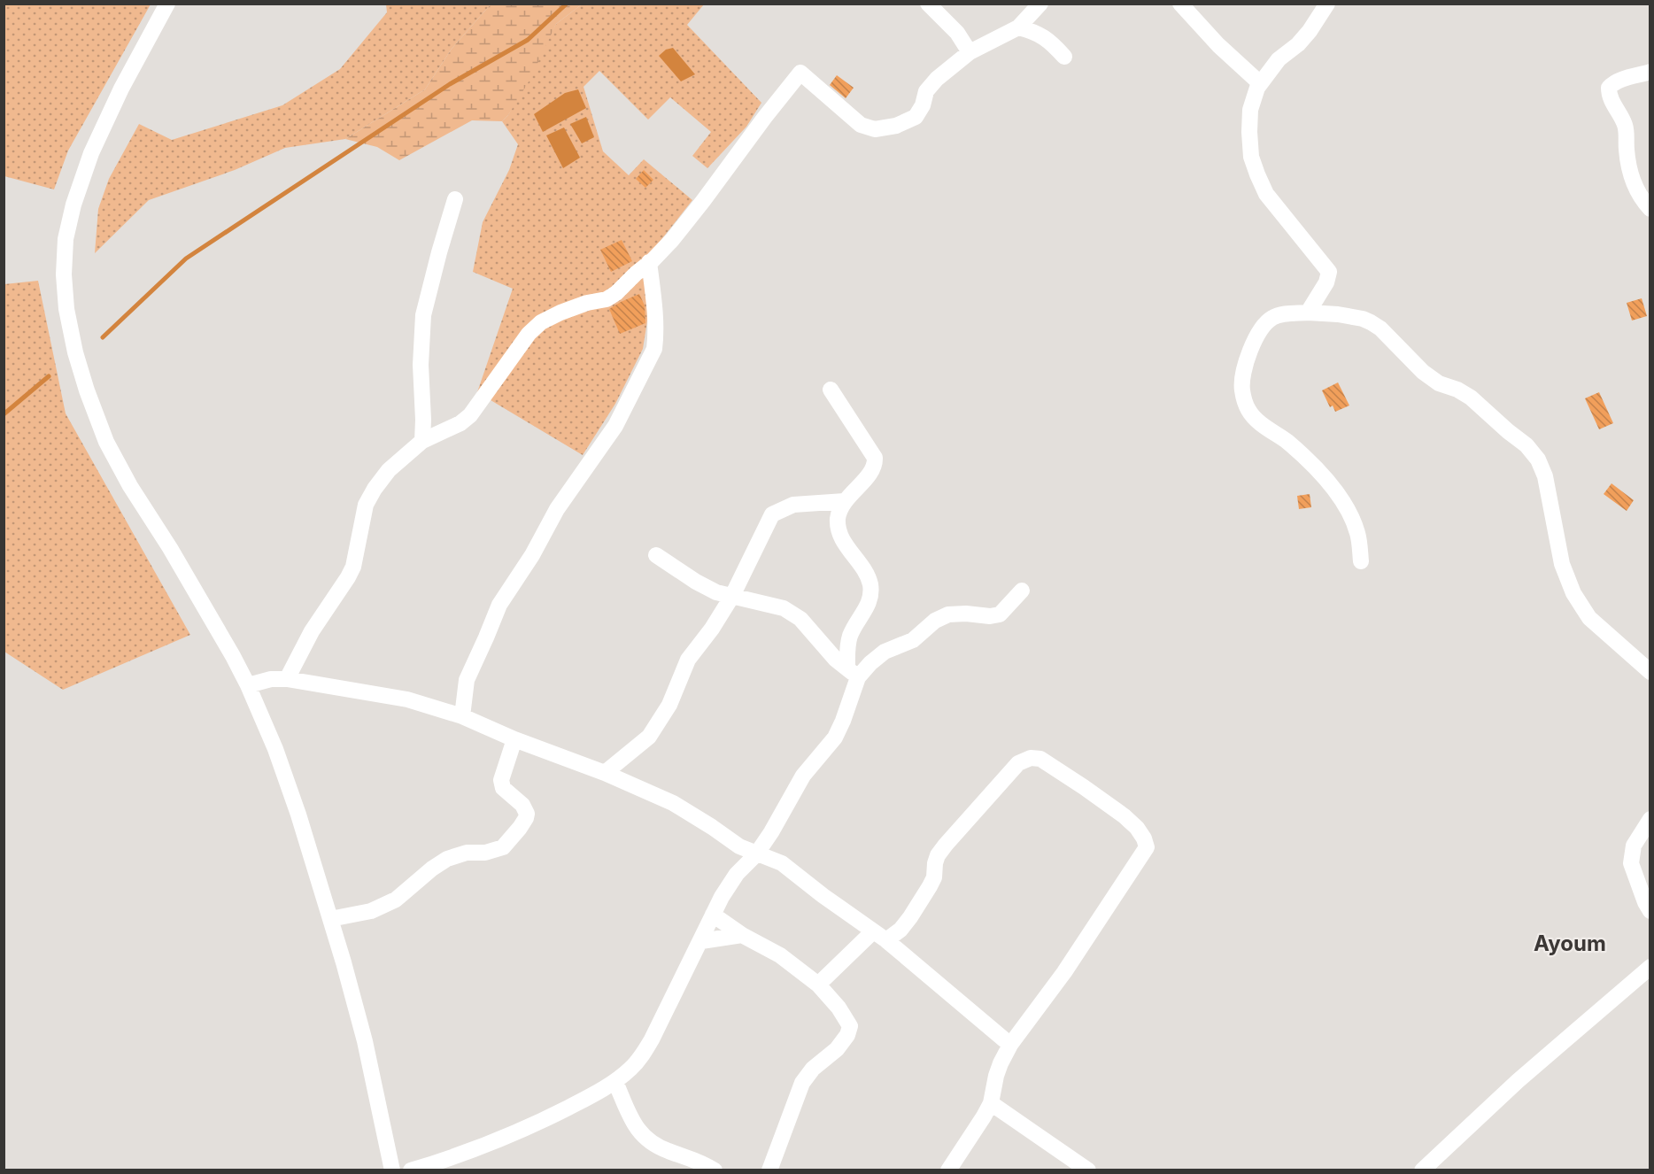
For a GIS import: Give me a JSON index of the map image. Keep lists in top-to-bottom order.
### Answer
{
  "districts": ["Ayoum"]
}
